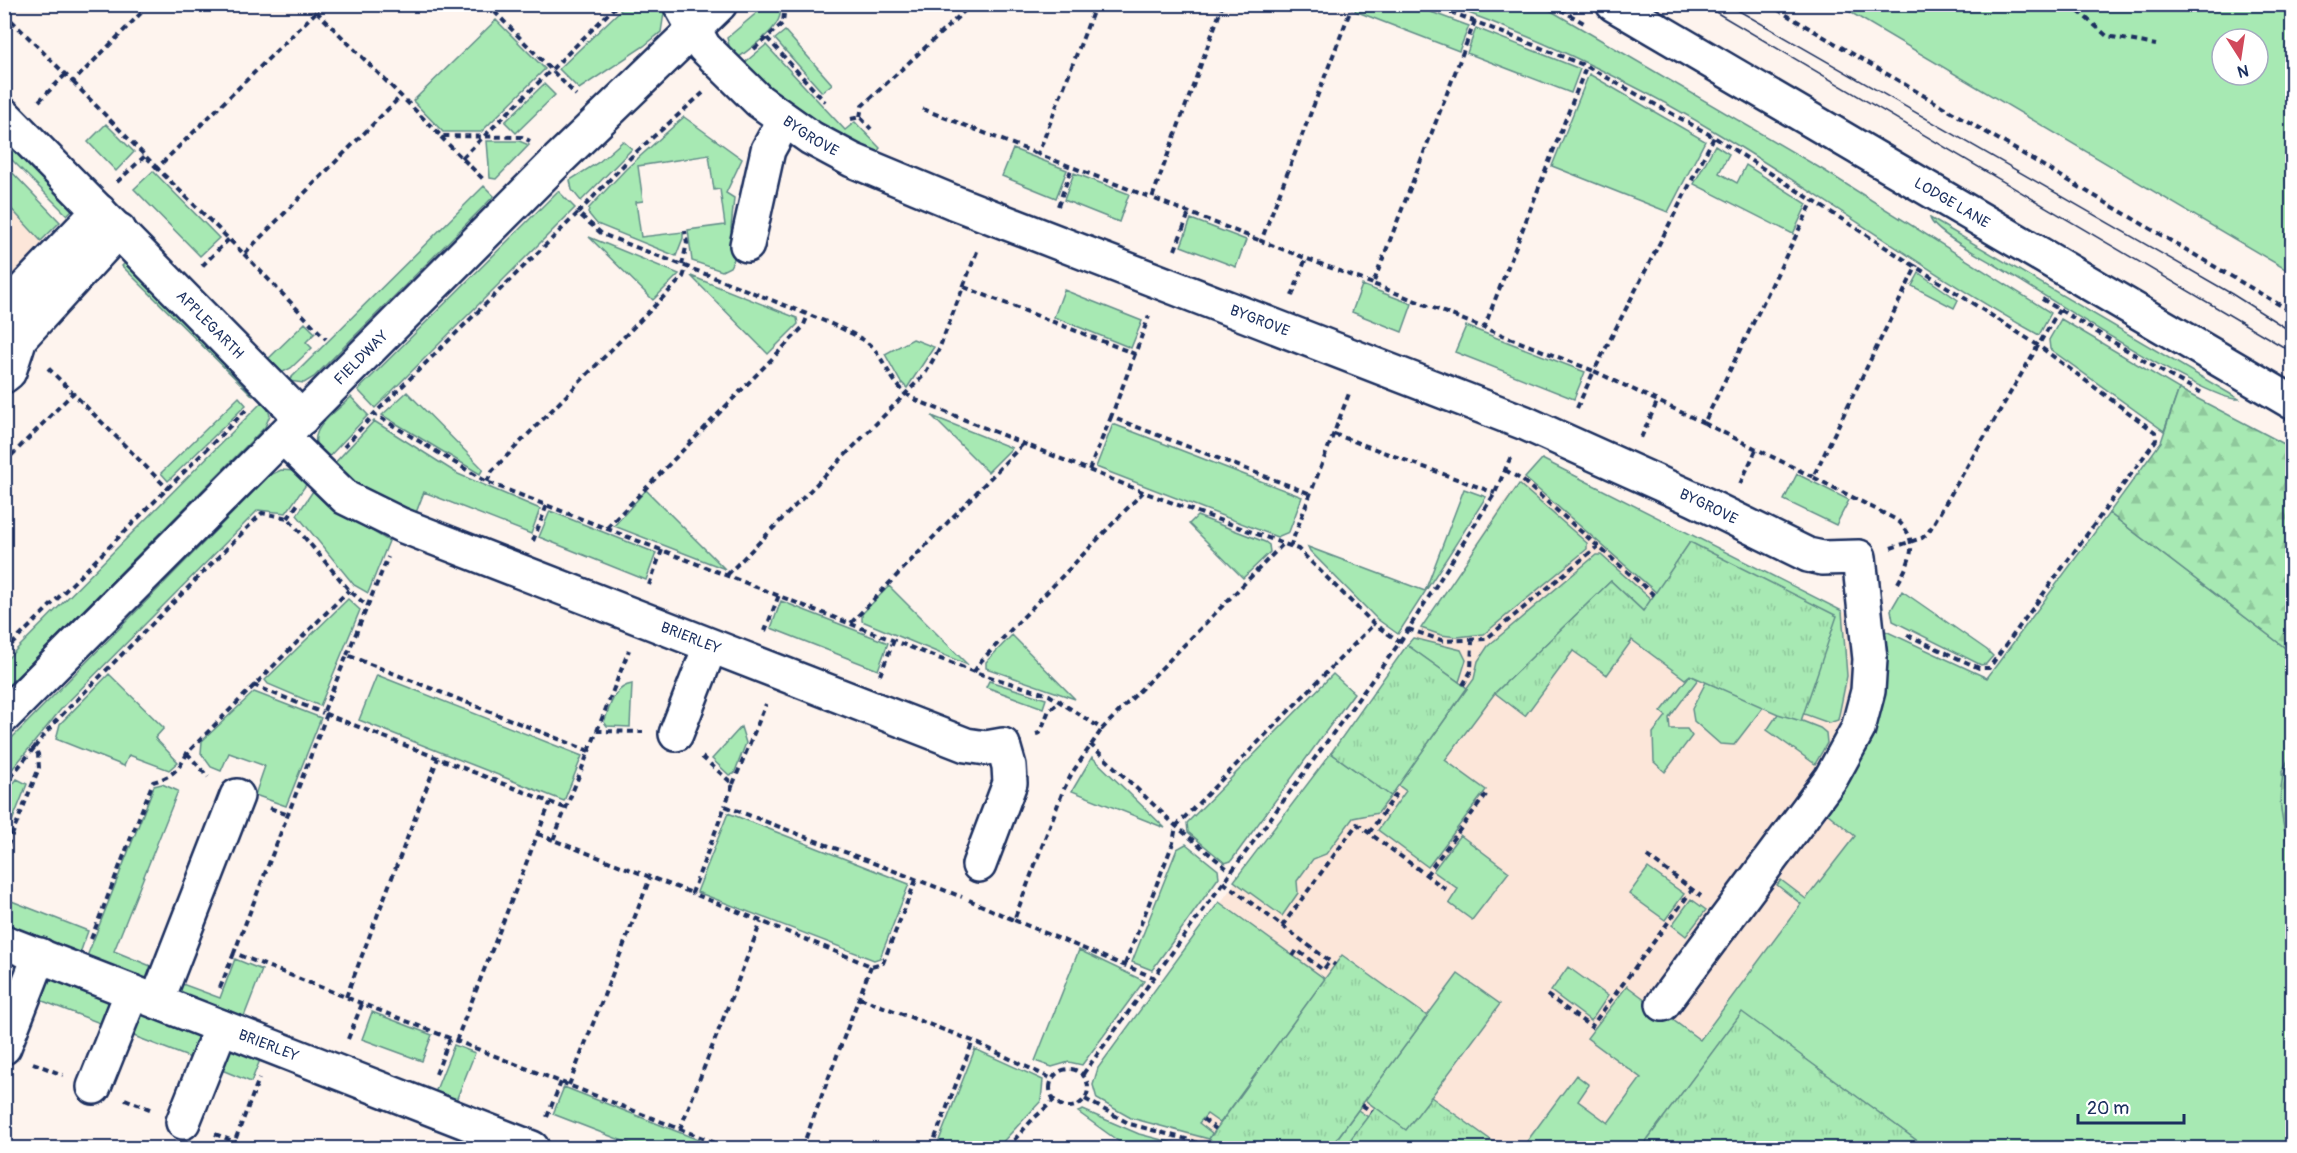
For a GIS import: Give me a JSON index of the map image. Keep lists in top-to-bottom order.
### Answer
{
  "streets": {
    "street": [
      "BYGROVE",
      "LODGE LANE",
      "APPLEGARTH",
      "FIELDWAY",
      "BRIERLEY"
    ]
  },
  "crossings": [
    ["BYGROVE", "FIELDWAY"],
    ["APPLEGARTH", "FIELDWAY"],
    ["APPLEGARTH", "BRIERLEY"],
    ["FIELDWAY", "BRIERLEY"]
  ],
  "scale_bar": "20 m",
  "north": "bottom"
}
